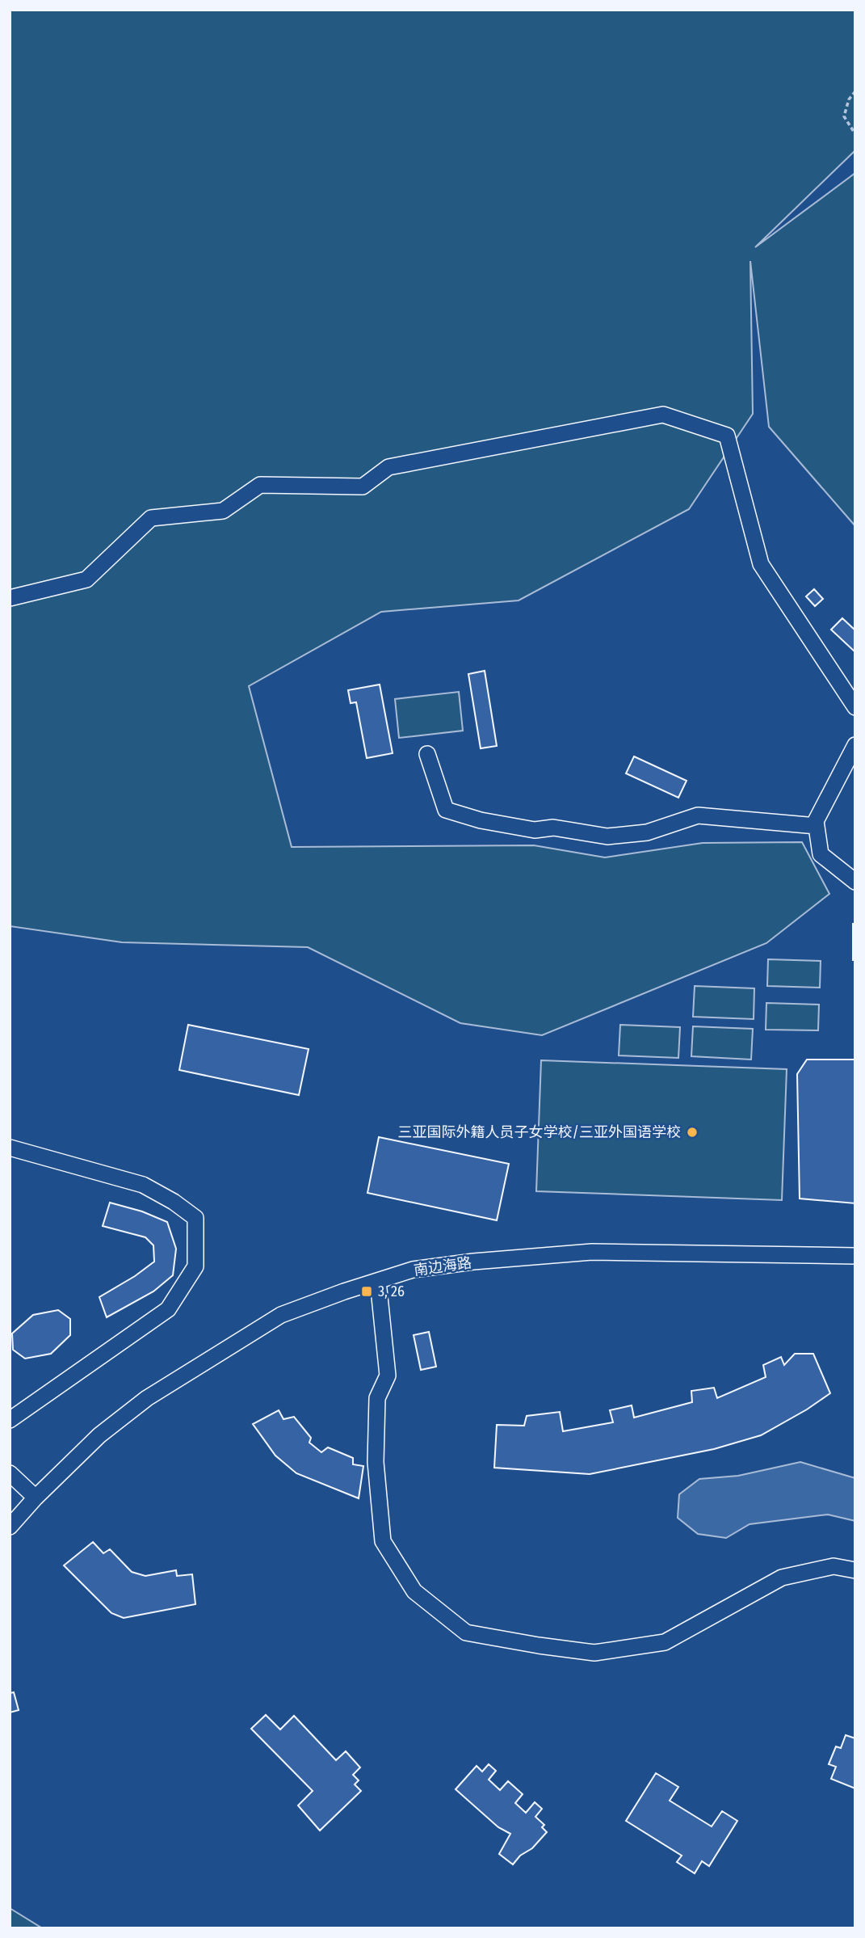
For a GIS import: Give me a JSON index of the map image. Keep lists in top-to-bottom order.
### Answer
{
  "streets": {
    "street": ["南边海路"]
  },
  "places": {
    "other": ["三亚国际外籍人员子女学校/三亚外国语学校"],
    "transit": ["3, 26"]
  }
}
